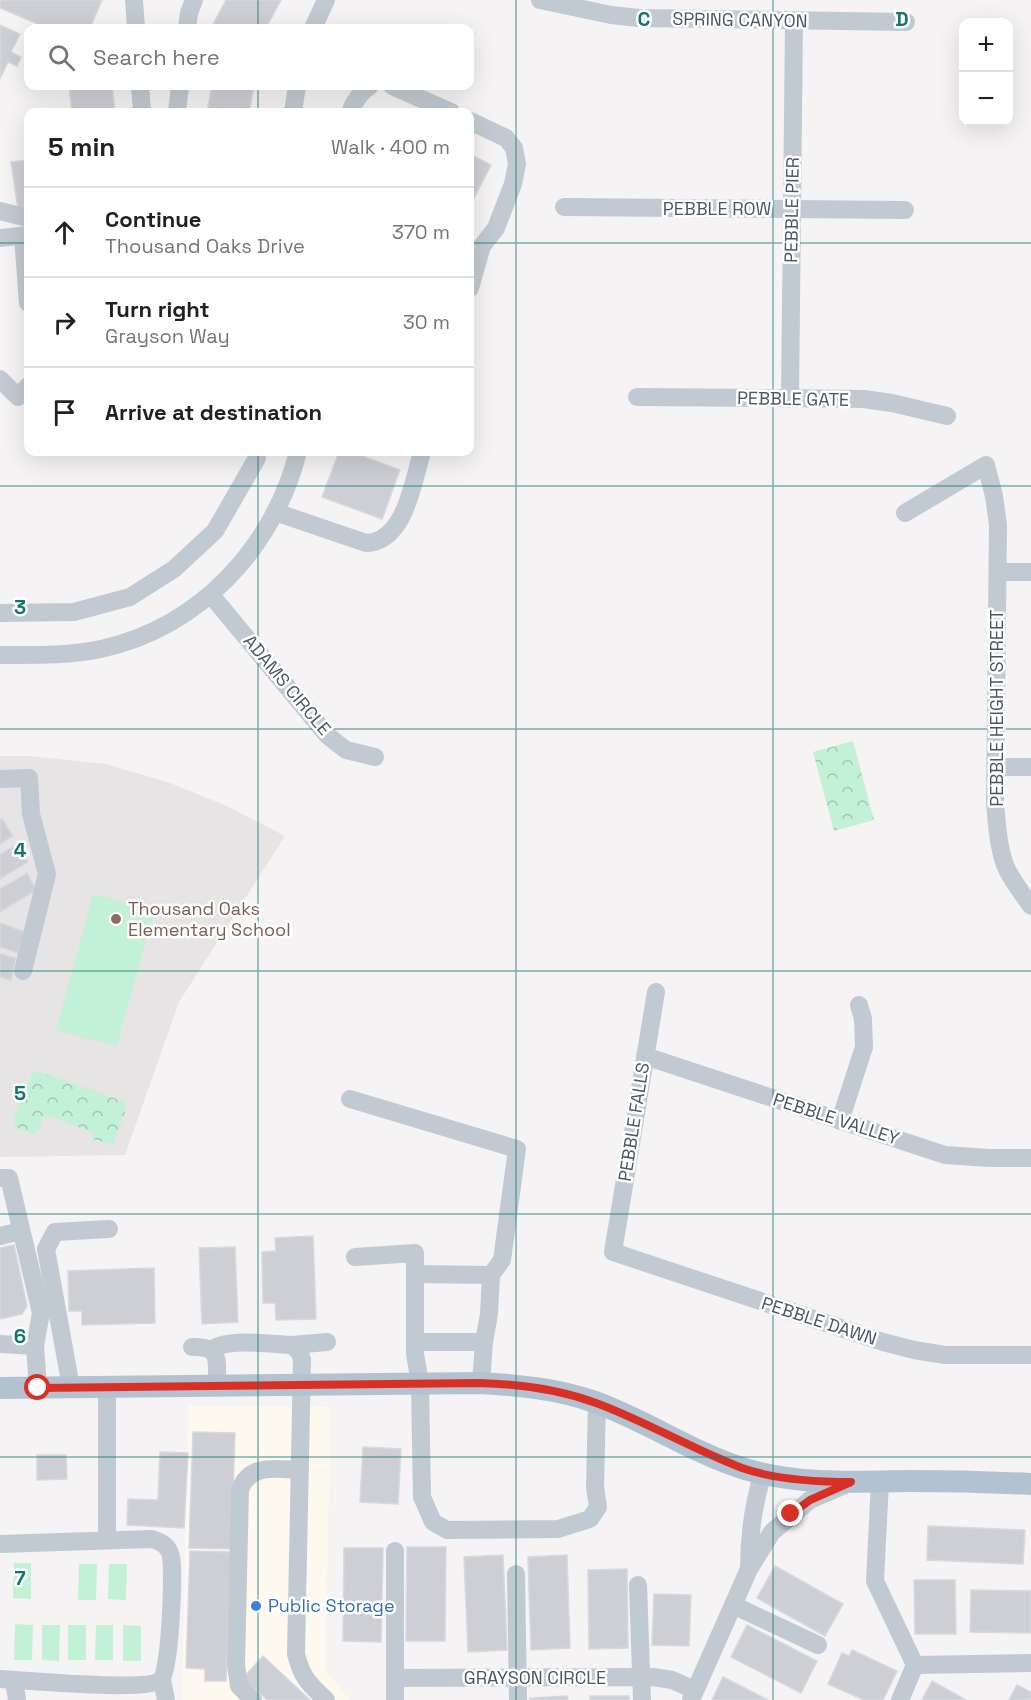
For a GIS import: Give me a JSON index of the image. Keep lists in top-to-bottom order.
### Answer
{
  "streets": {
    "street": [
      "SPRING CANYON",
      "PEBBLE ROW",
      "PEBBLE PIER",
      "PEBBLE GATE",
      "ADAMS CIRCLE",
      "PEBBLE HEIGHT STREET",
      "PEBBLE VALLEY",
      "PEBBLE FALLS",
      "PEBBLE DAWN",
      "GRAYSON CIRCLE"
    ]
  },
  "crossings": [
    ["SPRING CANYON", "PEBBLE PIER"],
    ["PEBBLE ROW", "PEBBLE PIER"],
    ["PEBBLE PIER", "PEBBLE GATE"],
    ["PEBBLE VALLEY", "PEBBLE FALLS"],
    ["PEBBLE FALLS", "PEBBLE DAWN"]
  ],
  "places": ["Thousand Oaks Elementary School", "Public Storage"],
  "page": {
    "map_buttons": ["+", "−"],
    "search": "Search here",
    "heading": ["5 min", "Walk · 400 m"],
    "list": [
      ["Continue", "Thousand Oaks Drive", "370 m"],
      ["Turn right", "Grayson Way", "30 m"],
      "Arrive at destination"
    ]
  },
  "grid": {
    "columns": ["C", "D"],
    "rows": [
      "3",
      "4",
      "5",
      "6",
      "7"
    ]
  }
}
